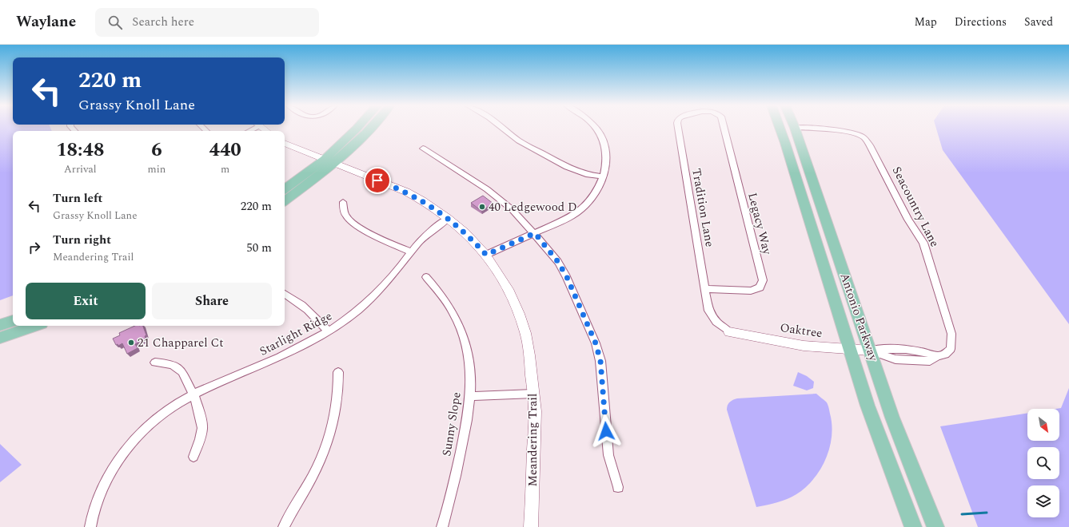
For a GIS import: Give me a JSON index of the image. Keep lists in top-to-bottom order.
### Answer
{
  "streets": {
    "main road": ["Antonio Parkway"],
    "street": [
      "Seacountry Lane",
      "Tradition Lane",
      "Legacy Way",
      "Oaktree",
      "Starlight Ridge",
      "Sunny Slope",
      "Meandering Trail"
    ]
  },
  "crossings": [
    ["Seacountry Lane", "Antonio Parkway"],
    ["Seacountry Lane", "Oaktree"],
    ["Tradition Lane", "Legacy Way"],
    ["Tradition Lane", "Oaktree"],
    ["Antonio Parkway", "Oaktree"],
    ["Starlight Ridge", "Meandering Trail"]
  ],
  "places": ["40 Ledgewood D", "21 Chapparel Ct"],
  "north": "bottom right",
  "page": {
    "header": "Waylane",
    "search": "Search here",
    "nav": ["Map", "Directions", "Saved"],
    "turn": ["220 m", "Grassy Knoll Lane"],
    "eta": [
      "18:48",
      "Arrival",
      "6",
      "min",
      "440",
      "m"
    ],
    "list": [
      {
        "name": "Turn left",
        "note": "Grassy Knoll Lane",
        "value": "220 m"
      },
      {
        "name": "Turn right",
        "note": "Meandering Trail",
        "value": "50 m"
      }
    ],
    "buttons": ["Exit", "Share"]
  }
}
